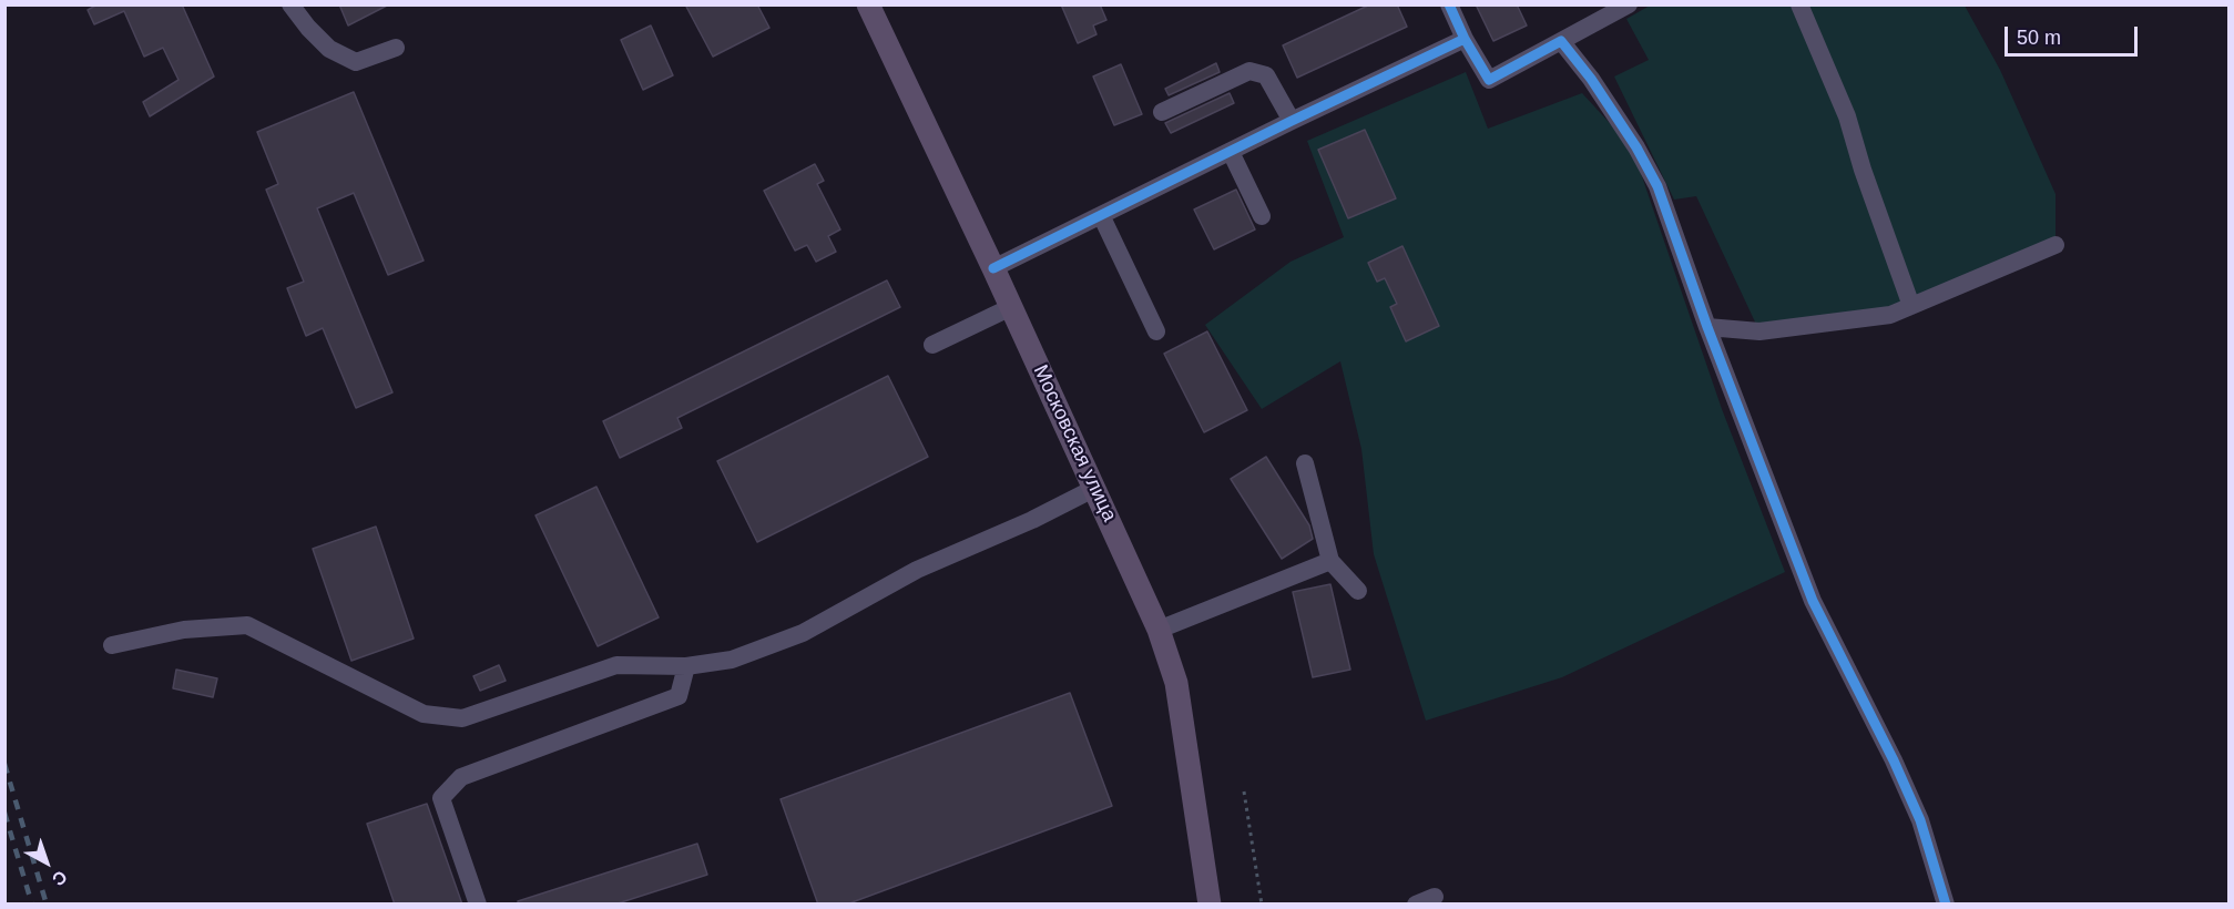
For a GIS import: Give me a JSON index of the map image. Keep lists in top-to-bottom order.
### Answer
{
  "streets": {
    "main road": ["Московская улица"]
  },
  "scale_bar": "50 m",
  "north": "bottom right"
}
